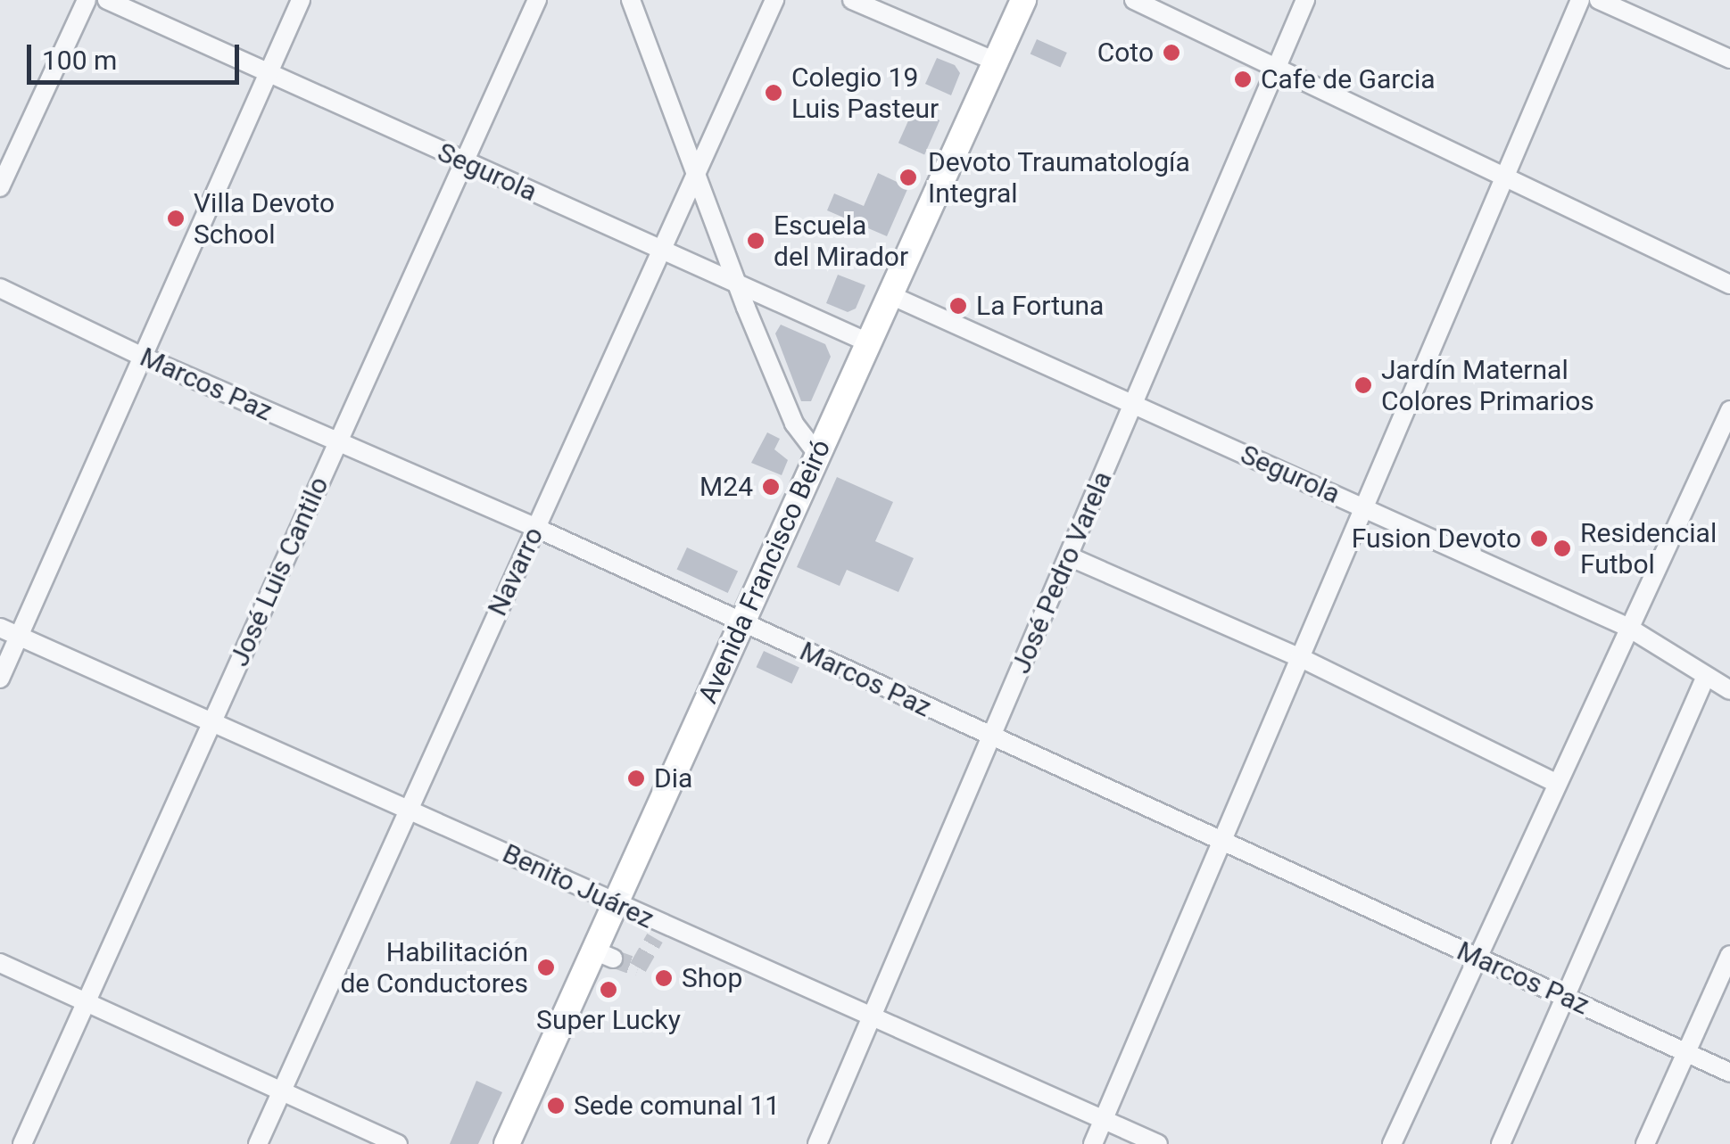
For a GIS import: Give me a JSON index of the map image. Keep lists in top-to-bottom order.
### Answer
{
  "streets": {
    "main road": ["Avenida Francisco Beiró"],
    "street": [
      "Segurola",
      "Marcos Paz",
      "José Luis Cantilo",
      "Navarro",
      "José Pedro Varela",
      "Benito Juárez"
    ]
  },
  "crossings": [
    ["Segurola", "José Luis Cantilo"],
    ["Segurola", "Navarro"],
    ["Segurola", "Avenida Francisco Beiró"],
    ["Segurola", "José Pedro Varela"],
    ["Marcos Paz", "José Luis Cantilo"],
    ["Marcos Paz", "Navarro"],
    ["Marcos Paz", "Avenida Francisco Beiró"],
    ["Marcos Paz", "José Pedro Varela"],
    ["José Luis Cantilo", "Benito Juárez"],
    ["Navarro", "Benito Juárez"],
    ["Avenida Francisco Beiró", "Benito Juárez"],
    ["José Pedro Varela", "Benito Juárez"]
  ],
  "places": [
    "Coto",
    "Cafe de Garcia",
    "Colegio 19 Luis Pasteur",
    "Devoto Traumatología Integral",
    "Villa Devoto School",
    "Escuela del Mirador",
    "La Fortuna",
    "Jardín Maternal Colores Primarios",
    "M24",
    "Fusion Devoto",
    "Residencial Futbol",
    "Dia",
    "Habilitación de Conductores",
    "Shop",
    "Super Lucky",
    "Sede comunal 11"
  ],
  "scale_bar": "100 m"
}
